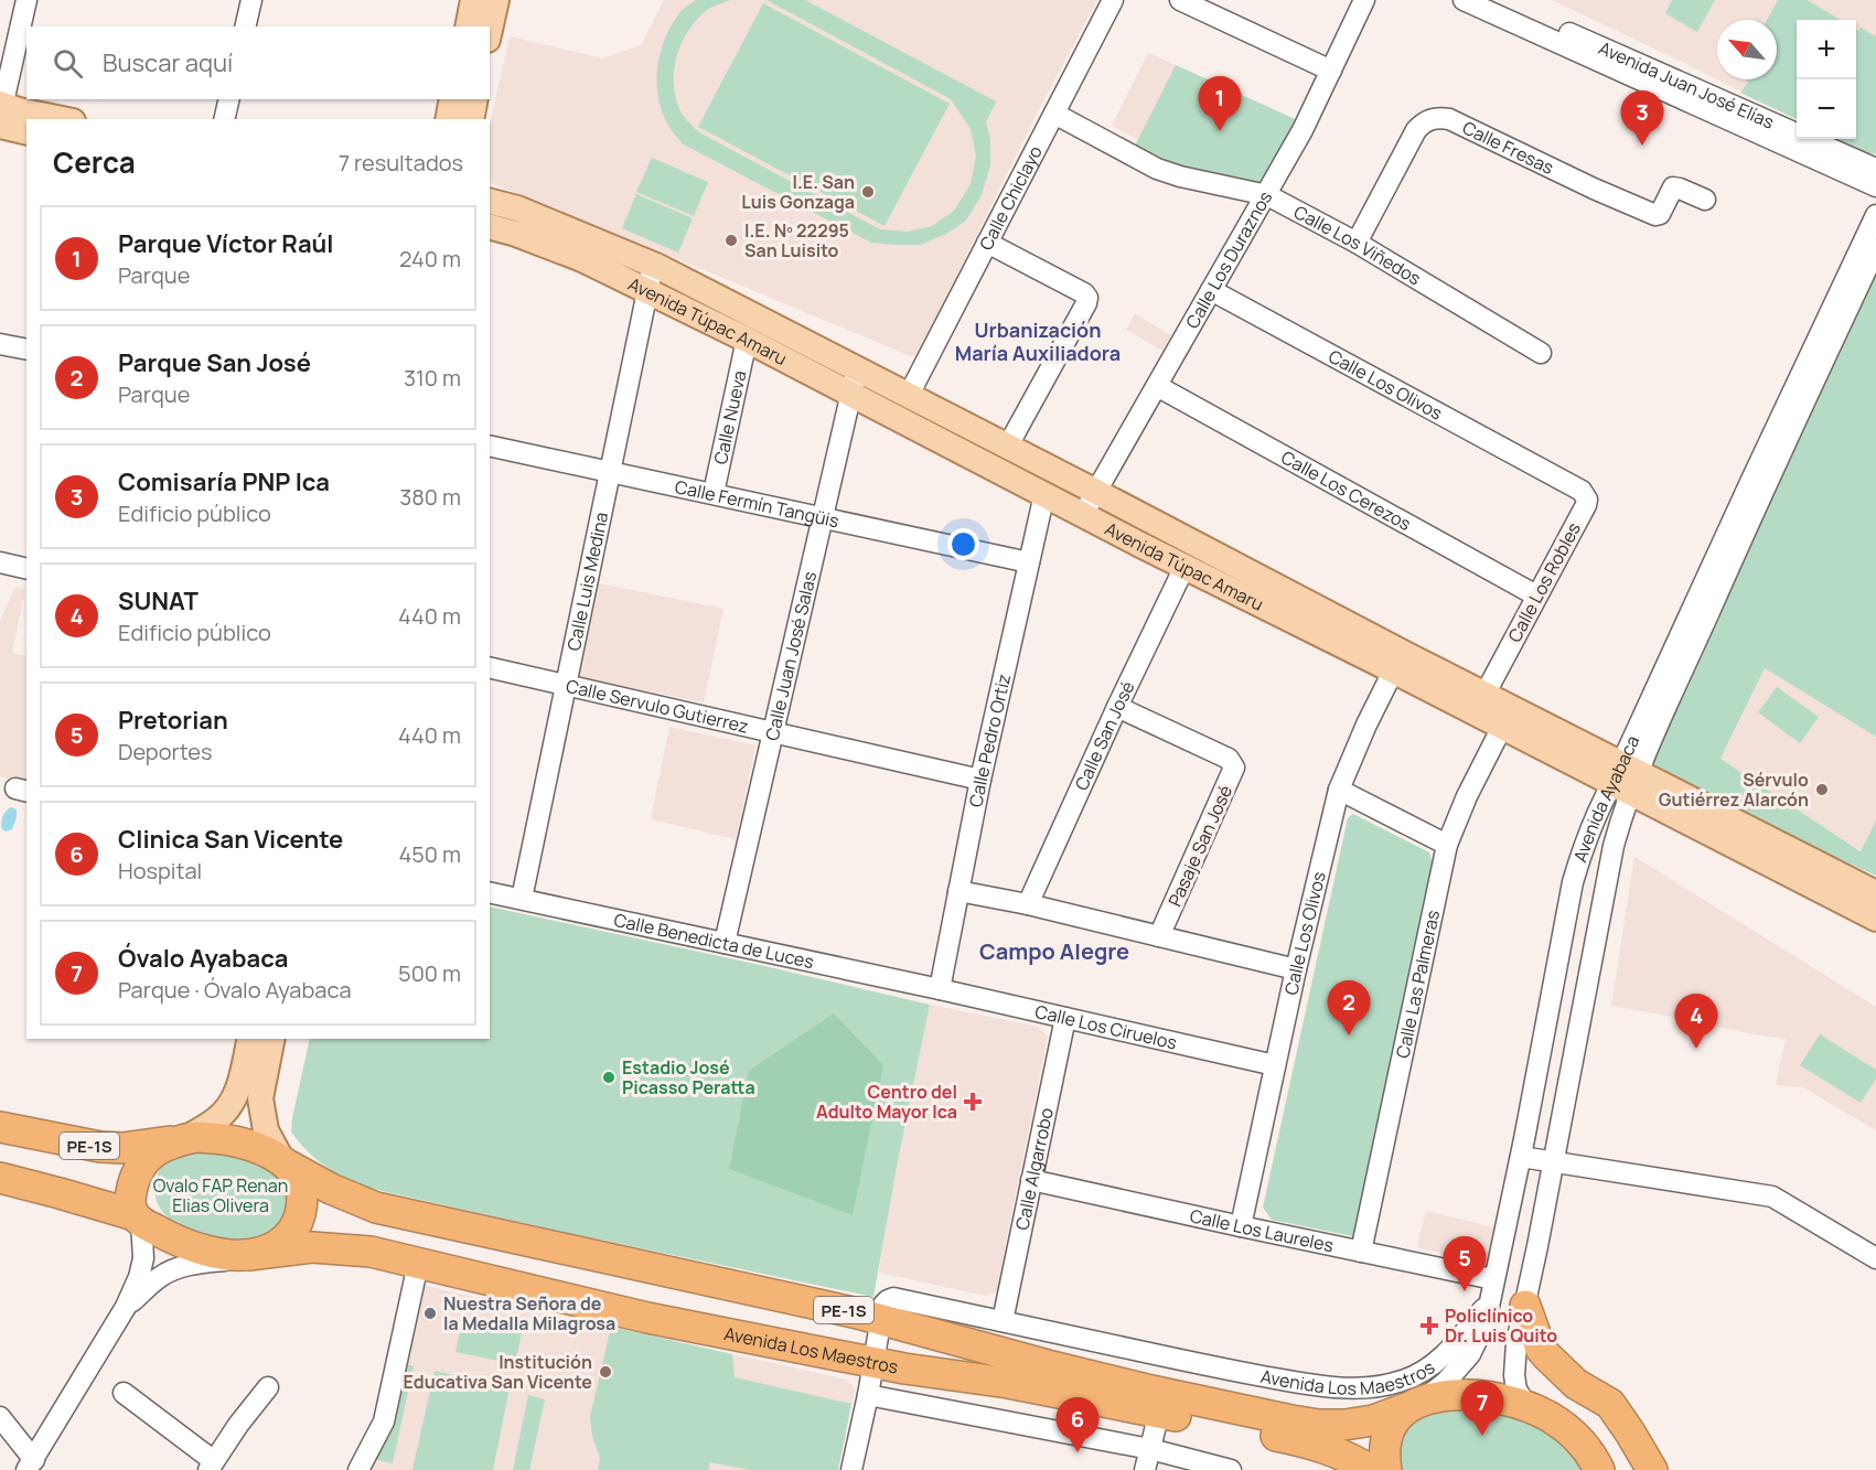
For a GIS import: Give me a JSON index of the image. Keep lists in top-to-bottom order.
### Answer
{
  "streets": {
    "highway": ["PE-1S", "Avenida Los Maestros"],
    "main road": ["Avenida Túpac Amaru"],
    "street": [
      "Avenida Juan José Elías",
      "Calle Fresas",
      "Calle Chiclayo",
      "Calle Los Viñedos",
      "Calle Los Duraznos",
      "Calle Los Olivos",
      "Calle Nueva",
      "Calle Los Cerezos",
      "Calle Fermín Tangüis",
      "Calle Luis Medina",
      "Calle Los Robles",
      "Calle Juan José Salas",
      "Calle Servulo Gutierrez",
      "Calle San José",
      "Calle Pedro Ortiz",
      "Avenida Ayabaca",
      "Pasaje San José",
      "Calle Benedicta de Luces",
      "Calle Las Palmeras",
      "Calle Los Ciruelos",
      "Calle Algarrobo",
      "Calle Los Laureles"
    ]
  },
  "crossings": [
    ["Calle Fresas", "Calle Los Viñedos"],
    ["Calle Chiclayo", "Calle Los Viñedos"],
    ["Calle Chiclayo", "Avenida Túpac Amaru"],
    ["Calle Los Viñedos", "Calle Los Duraznos"],
    ["Calle Los Duraznos", "Avenida Túpac Amaru"],
    ["Calle Los Duraznos", "Calle Los Olivos"],
    ["Calle Los Duraznos", "Calle Los Cerezos"],
    ["Avenida Túpac Amaru", "Calle Los Olivos"],
    ["Avenida Túpac Amaru", "Calle Nueva"],
    ["Avenida Túpac Amaru", "Calle Luis Medina"],
    ["Avenida Túpac Amaru", "Calle Los Robles"],
    ["Avenida Túpac Amaru", "Calle Juan José Salas"],
    ["Avenida Túpac Amaru", "Calle San José"],
    ["Avenida Túpac Amaru", "Calle Pedro Ortiz"],
    ["Avenida Túpac Amaru", "Avenida Ayabaca"],
    ["Avenida Túpac Amaru", "Calle Las Palmeras"],
    ["Calle Los Olivos", "Calle Los Robles"],
    ["Calle Los Olivos", "Calle Los Ciruelos"],
    ["Calle Los Olivos", "Calle Los Laureles"],
    ["Calle Nueva", "Calle Fermín Tangüis"],
    ["Calle Los Cerezos", "Calle Los Robles"],
    ["Calle Fermín Tangüis", "Calle Luis Medina"],
    ["Calle Fermín Tangüis", "Calle Juan José Salas"],
    ["Calle Fermín Tangüis", "Calle Pedro Ortiz"],
    ["Calle Luis Medina", "Calle Servulo Gutierrez"],
    ["Calle Luis Medina", "Calle Benedicta de Luces"],
    ["Calle Juan José Salas", "Calle Servulo Gutierrez"],
    ["Calle Juan José Salas", "Calle Benedicta de Luces"],
    ["Calle Servulo Gutierrez", "Calle Pedro Ortiz"],
    ["Calle San José", "Pasaje San José"],
    ["Calle Pedro Ortiz", "Calle Benedicta de Luces"],
    ["Calle Pedro Ortiz", "Calle Los Ciruelos"],
    ["Avenida Ayabaca", "PE-1S"],
    ["Avenida Ayabaca", "Calle Los Laureles"],
    ["Avenida Ayabaca", "Avenida Los Maestros"],
    ["Calle Benedicta de Luces", "Calle Los Ciruelos"],
    ["Calle Las Palmeras", "Calle Los Laureles"],
    ["Calle Los Ciruelos", "Calle Algarrobo"],
    ["PE-1S", "Avenida Los Maestros"],
    ["Calle Algarrobo", "Calle Los Laureles"],
    ["Calle Algarrobo", "Avenida Los Maestros"]
  ],
  "districts": ["Urbanización María Auxiliadora", "Campo Alegre"],
  "parks": ["Ovalo FAP Renan Elias Olivera"],
  "places": {
    "other": [
      "I.E. San Luis Gonzaga",
      "I.E. Nº 22295 San Luisito",
      "Sérvulo Gutiérrez Alarcón",
      "Estadio José Picasso Peratta",
      "Nuestra Señora de la Medalla Milagrosa",
      "Institución Educativa San Vicente"
    ],
    "health": ["Centro del Adulto Mayor Ica", "Policlínico Dr. Luis Quito"]
  },
  "north": "top left",
  "page": {
    "map_buttons": ["+", "−"],
    "search": "Buscar aquí",
    "pins": [
      "1",
      "3",
      "2",
      "4",
      "5",
      "7",
      "6"
    ],
    "heading": ["Cerca", "7 resultados"],
    "list": [
      {
        "mark": "1",
        "name": "Parque Víctor Raúl",
        "note": "Parque",
        "value": "240 m"
      },
      {
        "mark": "2",
        "name": "Parque San José",
        "note": "Parque",
        "value": "310 m"
      },
      {
        "mark": "3",
        "name": "Comisaría PNP Ica",
        "note": "Edificio público",
        "value": "380 m"
      },
      {
        "mark": "4",
        "name": "SUNAT",
        "note": "Edificio público",
        "value": "440 m"
      },
      {
        "mark": "5",
        "name": "Pretorian",
        "note": "Deportes",
        "value": "440 m"
      },
      {
        "mark": "6",
        "name": "Clinica San Vicente",
        "note": "Hospital",
        "value": "450 m"
      },
      {
        "mark": "7",
        "name": "Óvalo Ayabaca",
        "note": "Parque · Óvalo Ayabaca",
        "value": "500 m"
      }
    ]
  }
}
